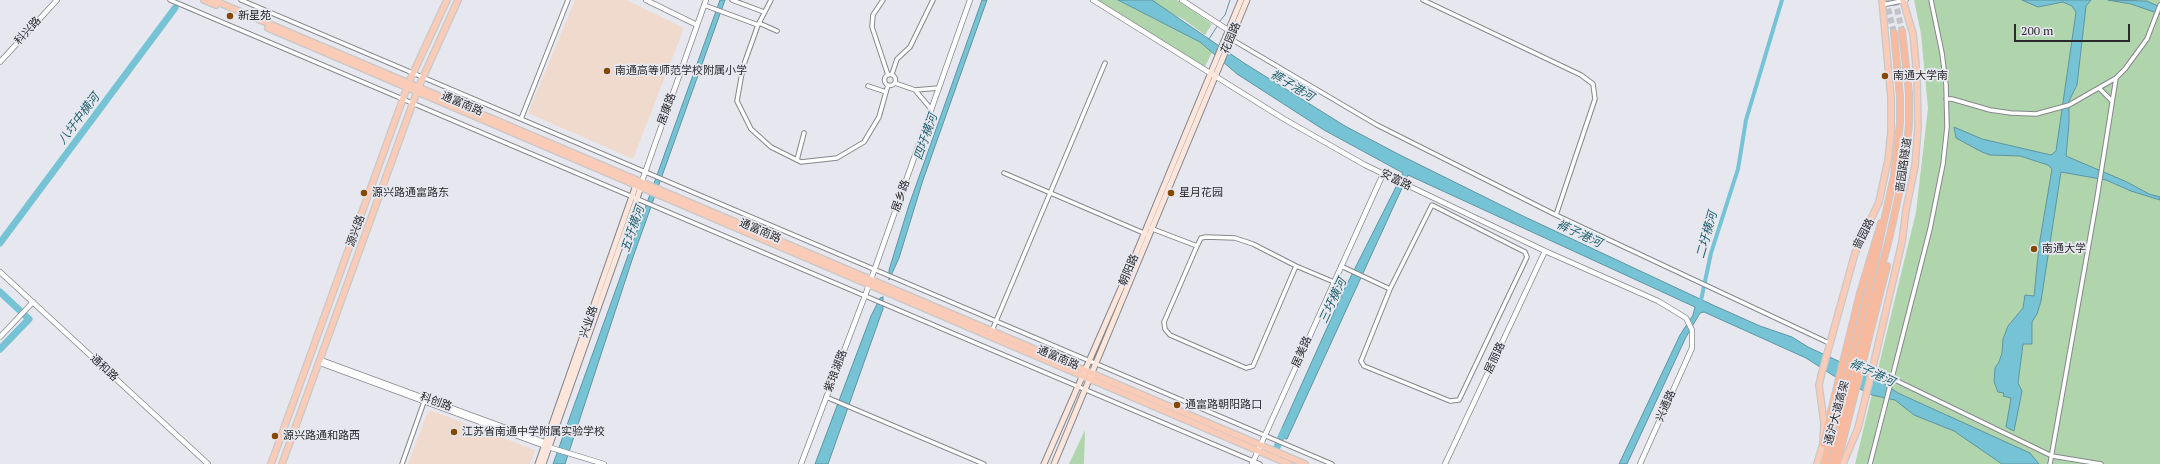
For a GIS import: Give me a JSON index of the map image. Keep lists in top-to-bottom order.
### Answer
{
  "streets": {
    "highway": ["啬园路隧道", "通沪大道高架"],
    "main road": [
      "花园路",
      "通富南路",
      "源兴路",
      "啬园路",
      "朝阳路",
      "兴业路"
    ],
    "street": [
      "科兴路",
      "居康路",
      "安富路",
      "居乡路",
      "居美路",
      "居丽路",
      "通和路",
      "紫琅湖路",
      "科创路",
      "兴通路"
    ]
  },
  "crossings": [
    ["花园路", "安富路"],
    ["花园路", "朝阳路"],
    ["通富南路", "居康路"],
    ["通富南路", "居乡路"],
    ["通富南路", "源兴路"],
    ["通富南路", "朝阳路"],
    ["通富南路", "兴业路"],
    ["通富南路", "居美路"],
    ["通富南路", "紫琅湖路"],
    ["居康路", "兴业路"],
    ["啬园路隧道", "通沪大道高架"],
    ["安富路", "朝阳路"],
    ["安富路", "居美路"],
    ["安富路", "居丽路"],
    ["安富路", "兴通路"],
    ["居乡路", "紫琅湖路"],
    ["源兴路", "科创路"],
    ["兴业路", "科创路"]
  ],
  "water": [
    "裤子港河",
    "八圩中横河",
    "四圩横河",
    "五圩横河",
    "二圩横河",
    "三圩横河"
  ],
  "places": [
    "新星苑",
    "南通高等师范学校附属小学",
    "南通大学南",
    "源兴路通富路东",
    "星月花园",
    "南通大学",
    "通富路朝阳路口",
    "江苏省南通中学附属实验学校",
    "源兴路通和路西"
  ],
  "scale_bar": "200 m"
}
